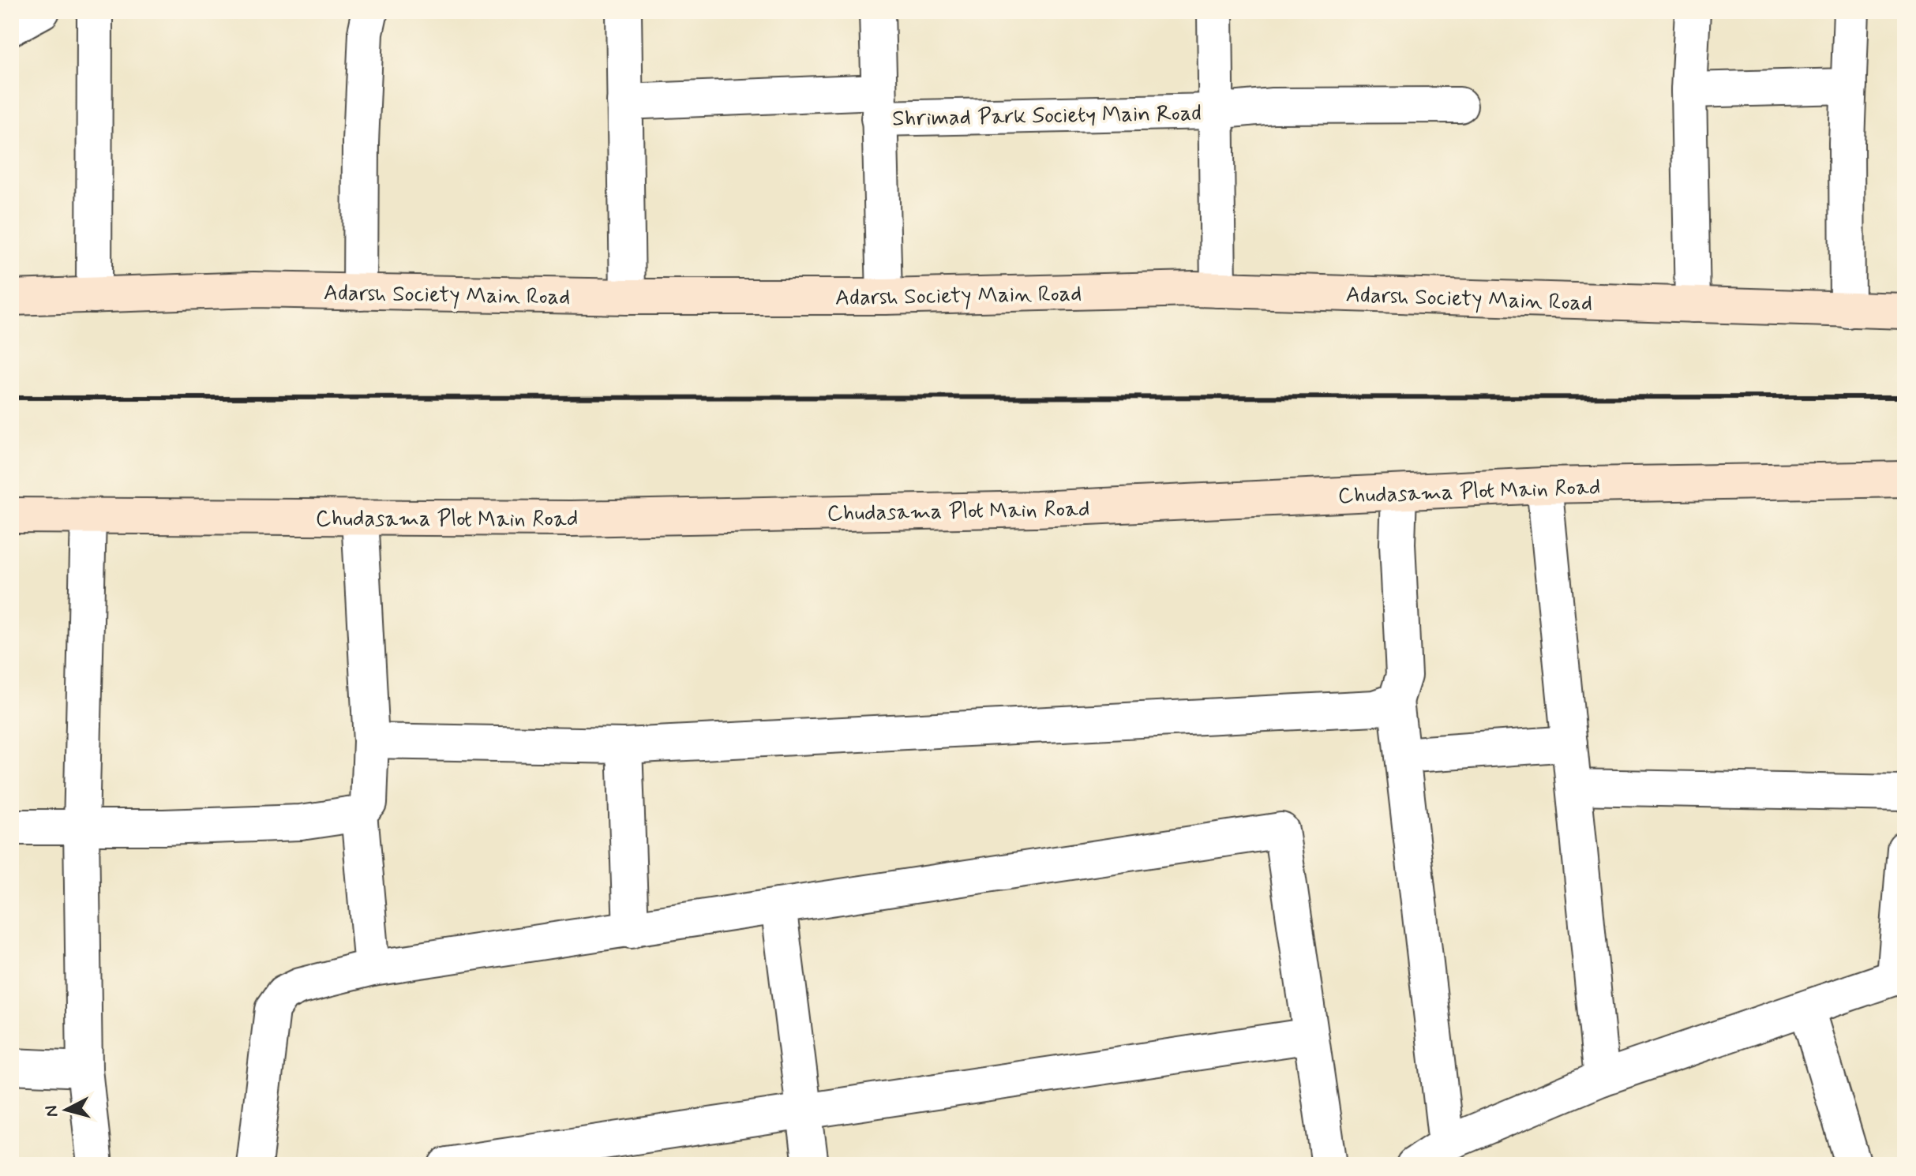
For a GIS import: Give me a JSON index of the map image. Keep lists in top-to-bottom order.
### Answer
{
  "streets": {
    "street": ["Shrimad Park Society Main Road", "Adarsh Society Main Road", "Chudasama Plot Main Road"]
  },
  "crossings": [
    ["Shrimad Park Society Main Road", "Adarsh Society Main Road"]
  ],
  "north": "left"
}
